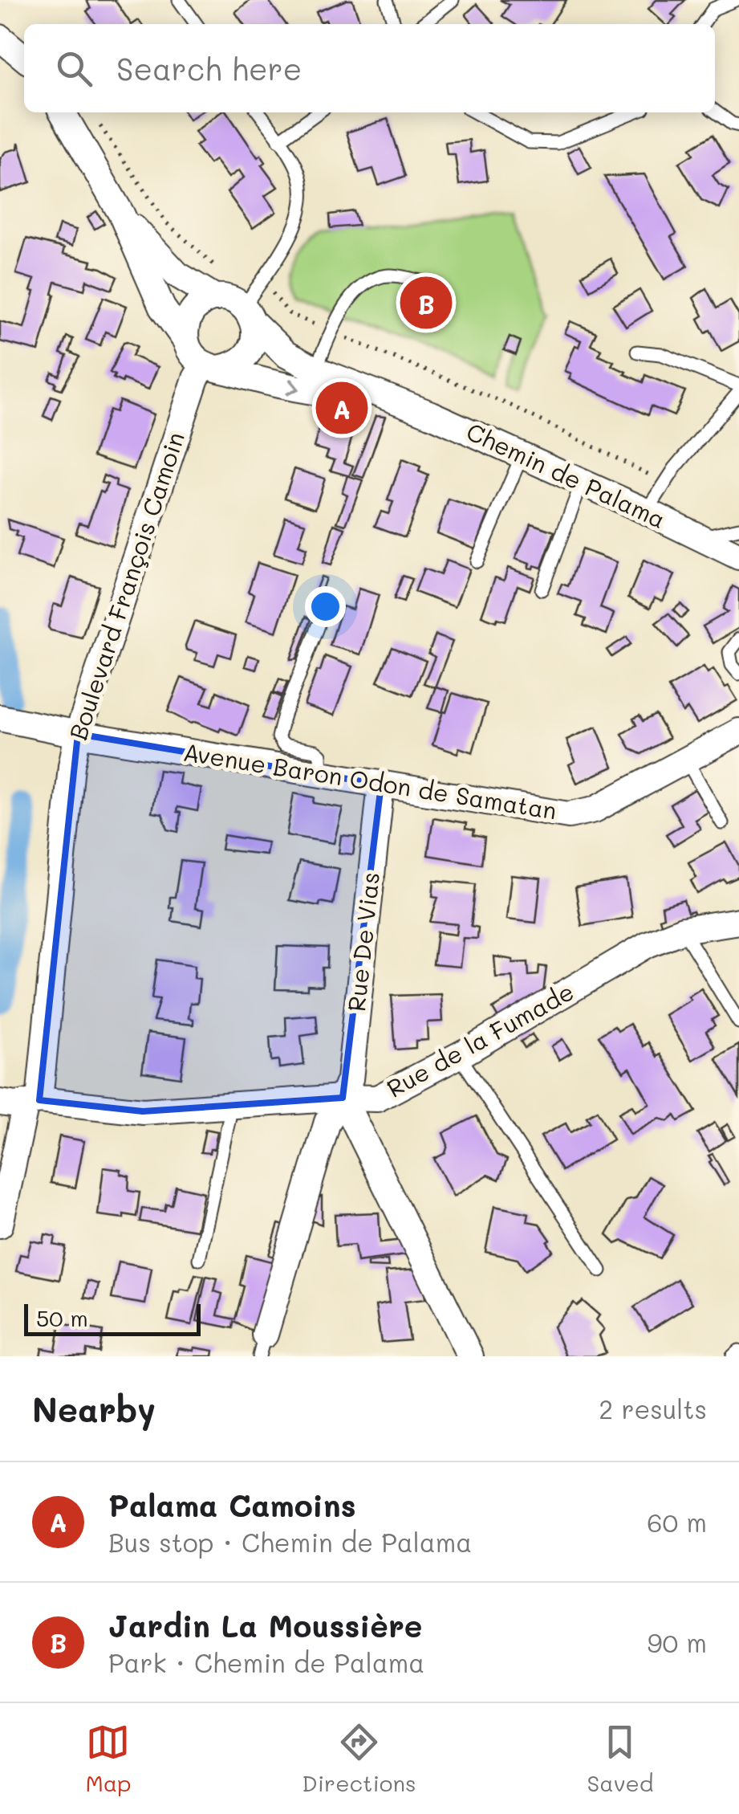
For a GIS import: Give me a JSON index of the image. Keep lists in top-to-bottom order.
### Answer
{
  "streets": {
    "street": [
      "Chemin de Palama",
      "Boulevard François Camoin",
      "Avenue Baron Odon de Samatan",
      "Rue De Vias",
      "Rue de la Fumade"
    ]
  },
  "crossings": [
    ["Chemin de Palama", "Boulevard François Camoin"],
    ["Boulevard François Camoin", "Avenue Baron Odon de Samatan"],
    ["Boulevard François Camoin", "Rue de la Fumade"],
    ["Avenue Baron Odon de Samatan", "Rue De Vias"],
    ["Rue De Vias", "Rue de la Fumade"]
  ],
  "scale_bar": "50 m",
  "page": {
    "search": "Search here",
    "pins": ["B", "A"],
    "scale": "50 m",
    "heading": ["Nearby", "2 results"],
    "list": [
      {
        "mark": "A",
        "name": "Palama Camoins",
        "note": "Bus stop · Chemin de Palama",
        "value": "60 m"
      },
      {
        "mark": "B",
        "name": "Jardin La Moussière",
        "note": "Park · Chemin de Palama",
        "value": "90 m"
      }
    ],
    "nav": ["Map", "Directions", "Saved"]
  }
}
